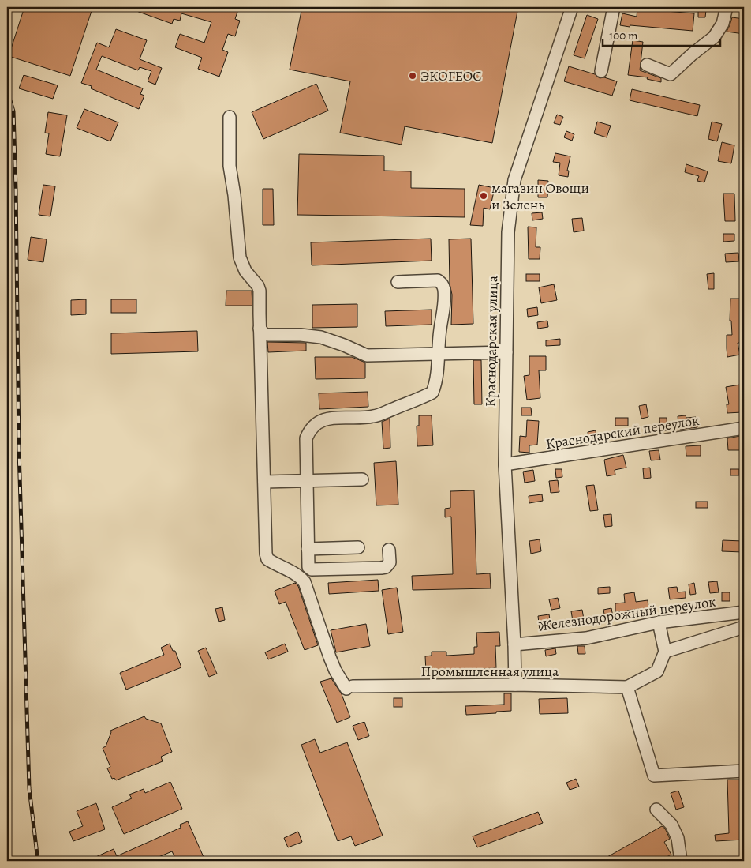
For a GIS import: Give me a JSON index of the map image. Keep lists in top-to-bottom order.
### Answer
{
  "streets": {
    "street": [
      "Краснодарская улица",
      "Краснодарский переулок",
      "Железнодорожный переулок",
      "Промышленная улица"
    ]
  },
  "crossings": [
    ["Краснодарская улица", "Краснодарский переулок"],
    ["Краснодарская улица", "Железнодорожный переулок"],
    ["Краснодарская улица", "Промышленная улица"]
  ],
  "places": ["ЭКОГЕОС", "магазин Овощи и Зелень"],
  "scale_bar": "100 m"
}
